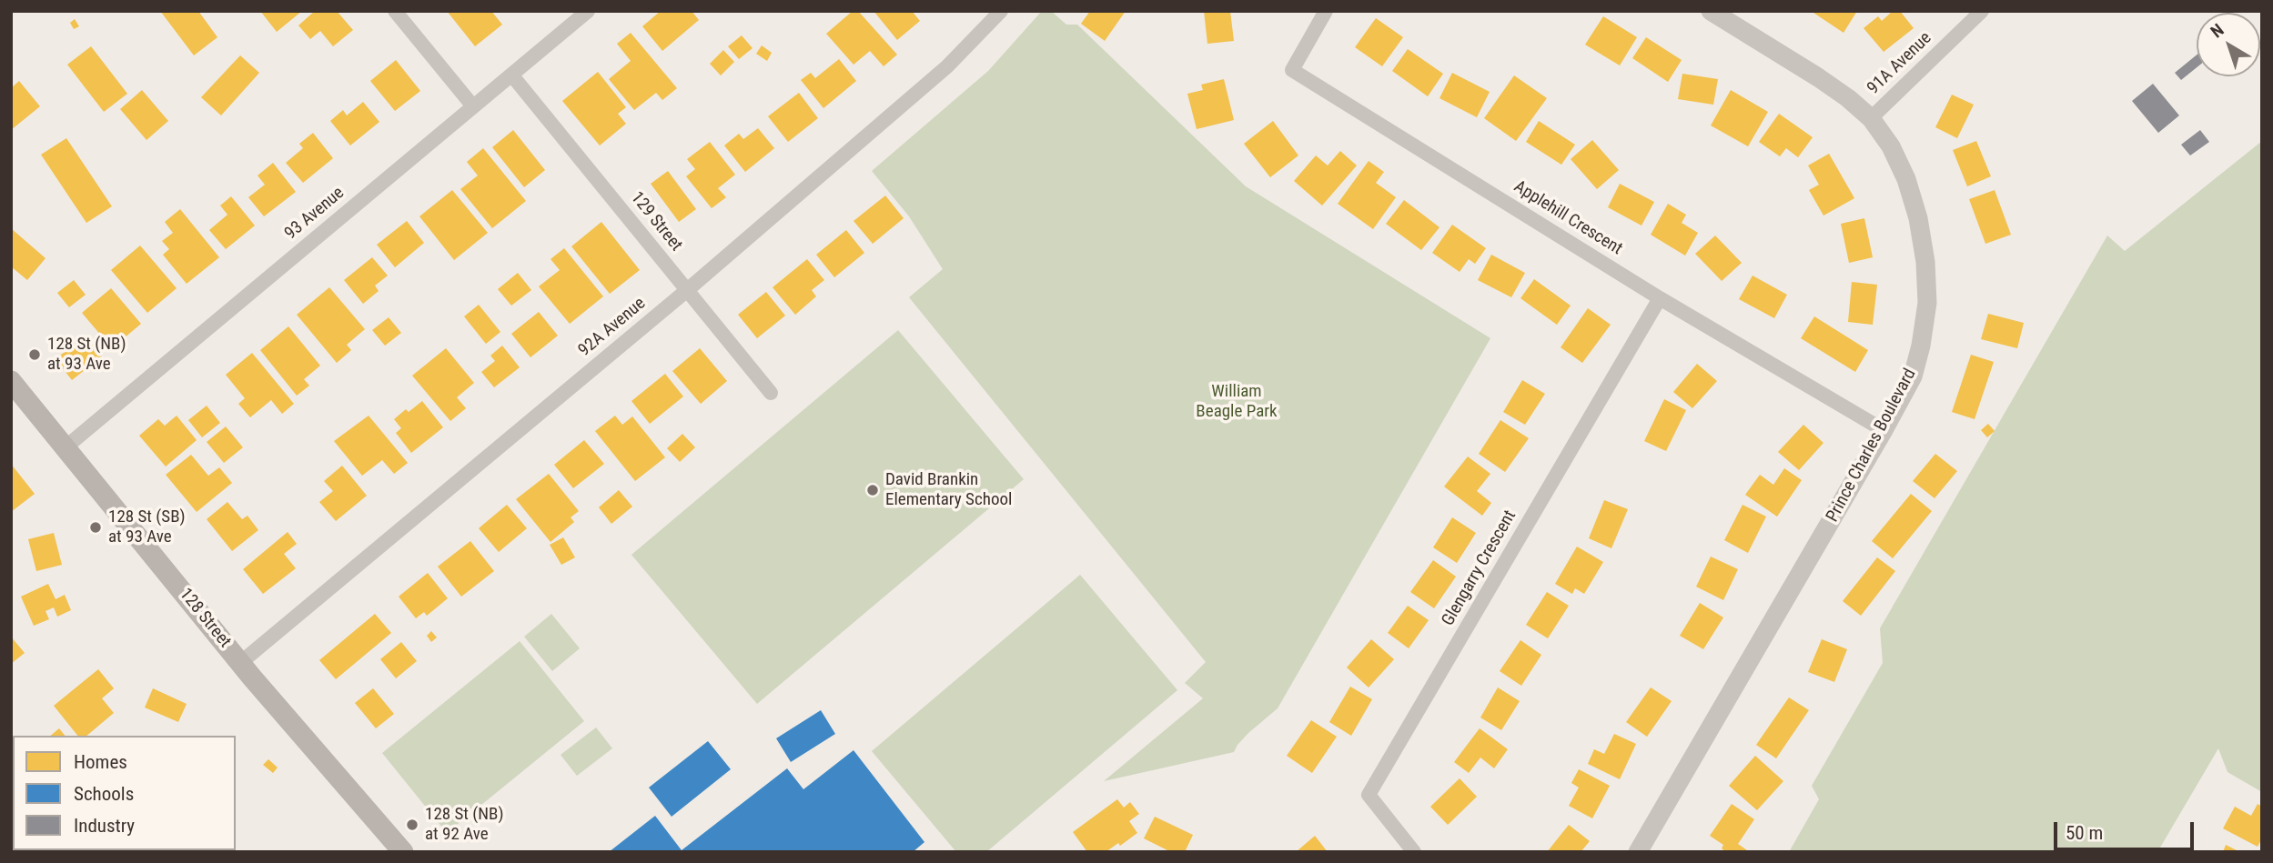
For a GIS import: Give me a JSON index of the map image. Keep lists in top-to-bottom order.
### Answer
{
  "streets": {
    "main road": ["128 Street"],
    "street": [
      "91A Avenue",
      "93 Avenue",
      "Applehill Crescent",
      "129 Street",
      "92A Avenue",
      "Prince Charles Boulevard",
      "Glengarry Crescent"
    ]
  },
  "crossings": [
    ["91A Avenue", "Prince Charles Boulevard"],
    ["93 Avenue", "129 Street"],
    ["93 Avenue", "128 Street"],
    ["Applehill Crescent", "Prince Charles Boulevard"],
    ["Applehill Crescent", "Glengarry Crescent"],
    ["129 Street", "92A Avenue"],
    ["92A Avenue", "128 Street"]
  ],
  "parks": ["William Beagle Park"],
  "places": [
    "128 St (NB) at 93 Ave",
    "David Brankin Elementary School",
    "128 St (SB) at 93 Ave",
    "128 St (NB) at 92 Ave"
  ],
  "legend": ["Homes", "Schools", "Industry"],
  "scale_bar": "50 m",
  "north": "top left"
}
